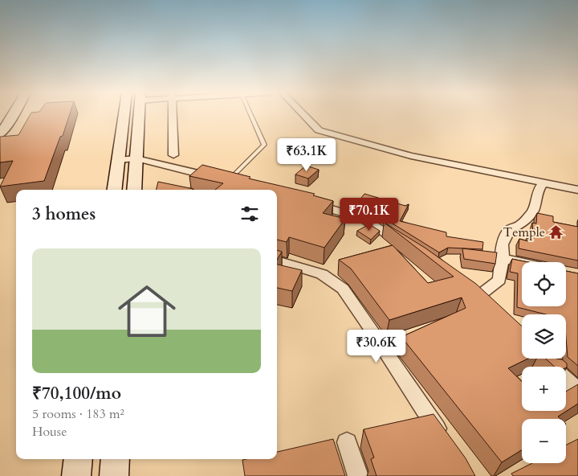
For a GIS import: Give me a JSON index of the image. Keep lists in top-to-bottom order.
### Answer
{
  "places": {
    "temple": ["Temple"]
  },
  "page": {
    "price": ["₹63.1K", "₹70.1K", "₹30.6K"],
    "heading": "3 homes",
    "list": [
      {
        "name": "₹70,100/mo",
        "note": "5 rooms · 183 m² · House"
      }
    ],
    "map_buttons": ["+", "−"]
  }
}
